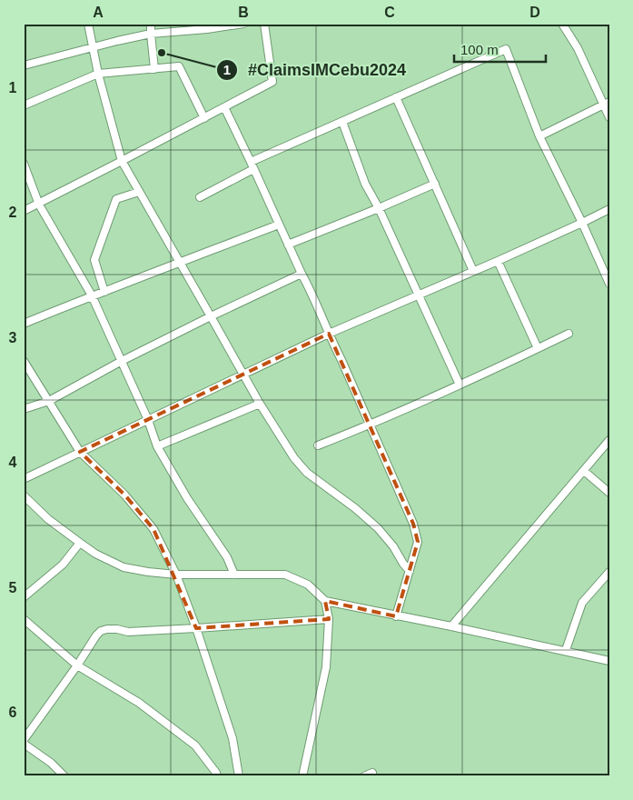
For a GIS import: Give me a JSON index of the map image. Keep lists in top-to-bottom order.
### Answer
{
  "places": ["#ClaimsIMCebu2024"],
  "scale_bar": "100 m",
  "grid": {
    "columns": [
      "A",
      "B",
      "C",
      "D"
    ],
    "rows": [
      "1",
      "2",
      "3",
      "4",
      "5",
      "6"
    ]
  }
}
